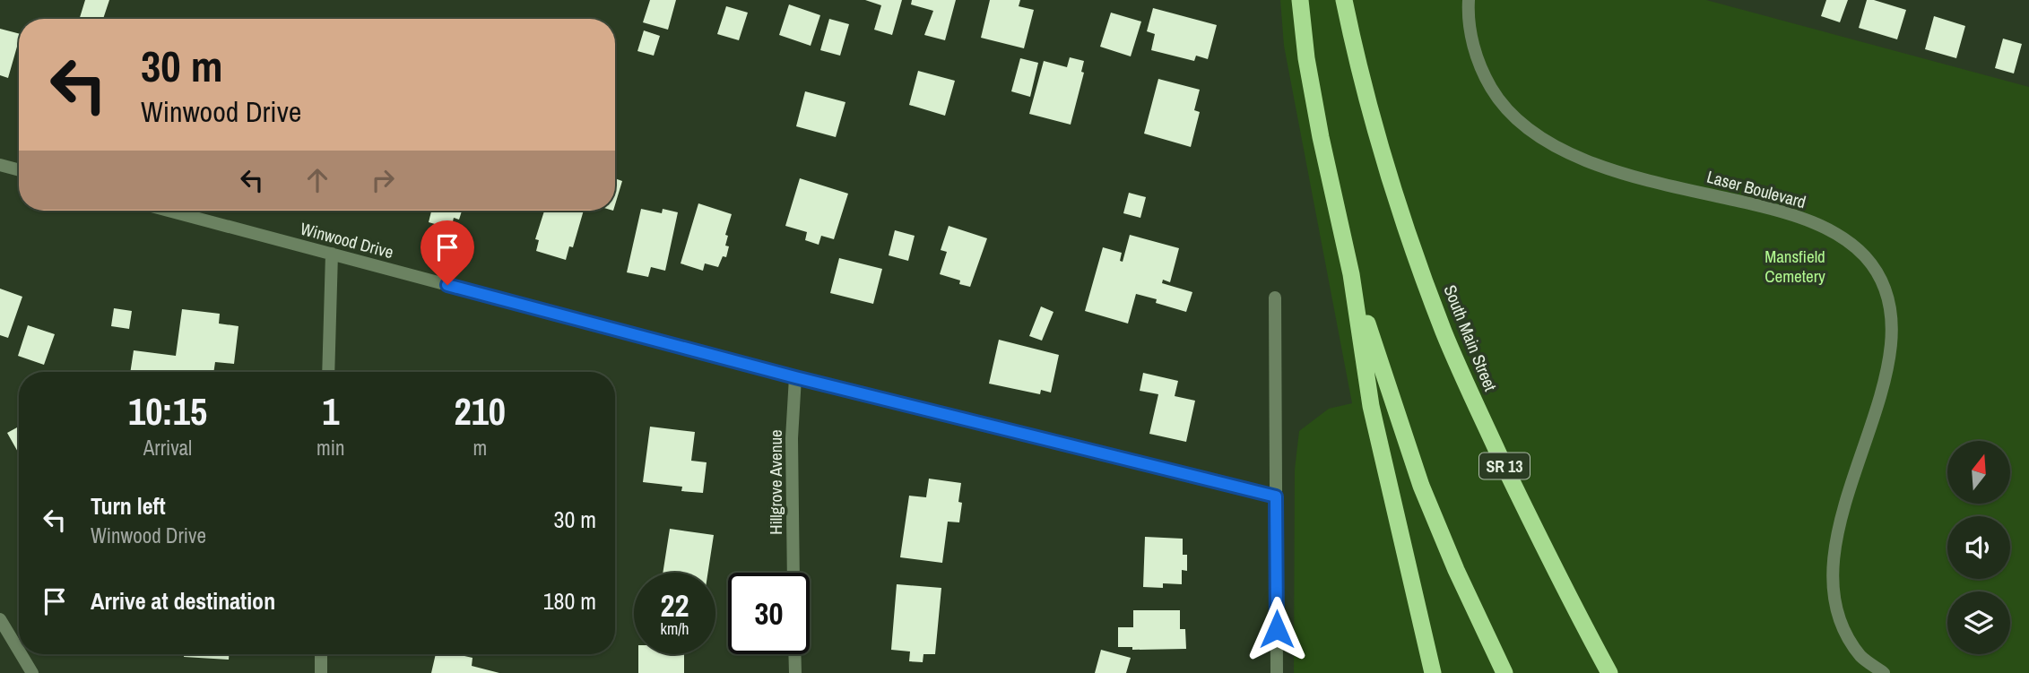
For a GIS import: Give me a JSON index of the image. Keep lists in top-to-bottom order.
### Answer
{
  "streets": {
    "highway": ["South Main Street", "SR 13"],
    "street": ["Laser Boulevard", "Winwood Drive", "Hillgrove Avenue"]
  },
  "crossings": [
    ["Winwood Drive", "Hillgrove Avenue"]
  ],
  "parks": ["Mansfield Cemetery"],
  "north": "top",
  "page": {
    "turn": ["30 m", "Winwood Drive"],
    "eta": [
      "10:15",
      "Arrival",
      "1",
      "min",
      "210",
      "m"
    ],
    "list": [
      {
        "name": "Turn left",
        "note": "Winwood Drive",
        "value": "30 m"
      },
      {
        "name": "Arrive at destination",
        "value": "180 m"
      }
    ],
    "speed": "22 km/h",
    "limit": "30"
  }
}
